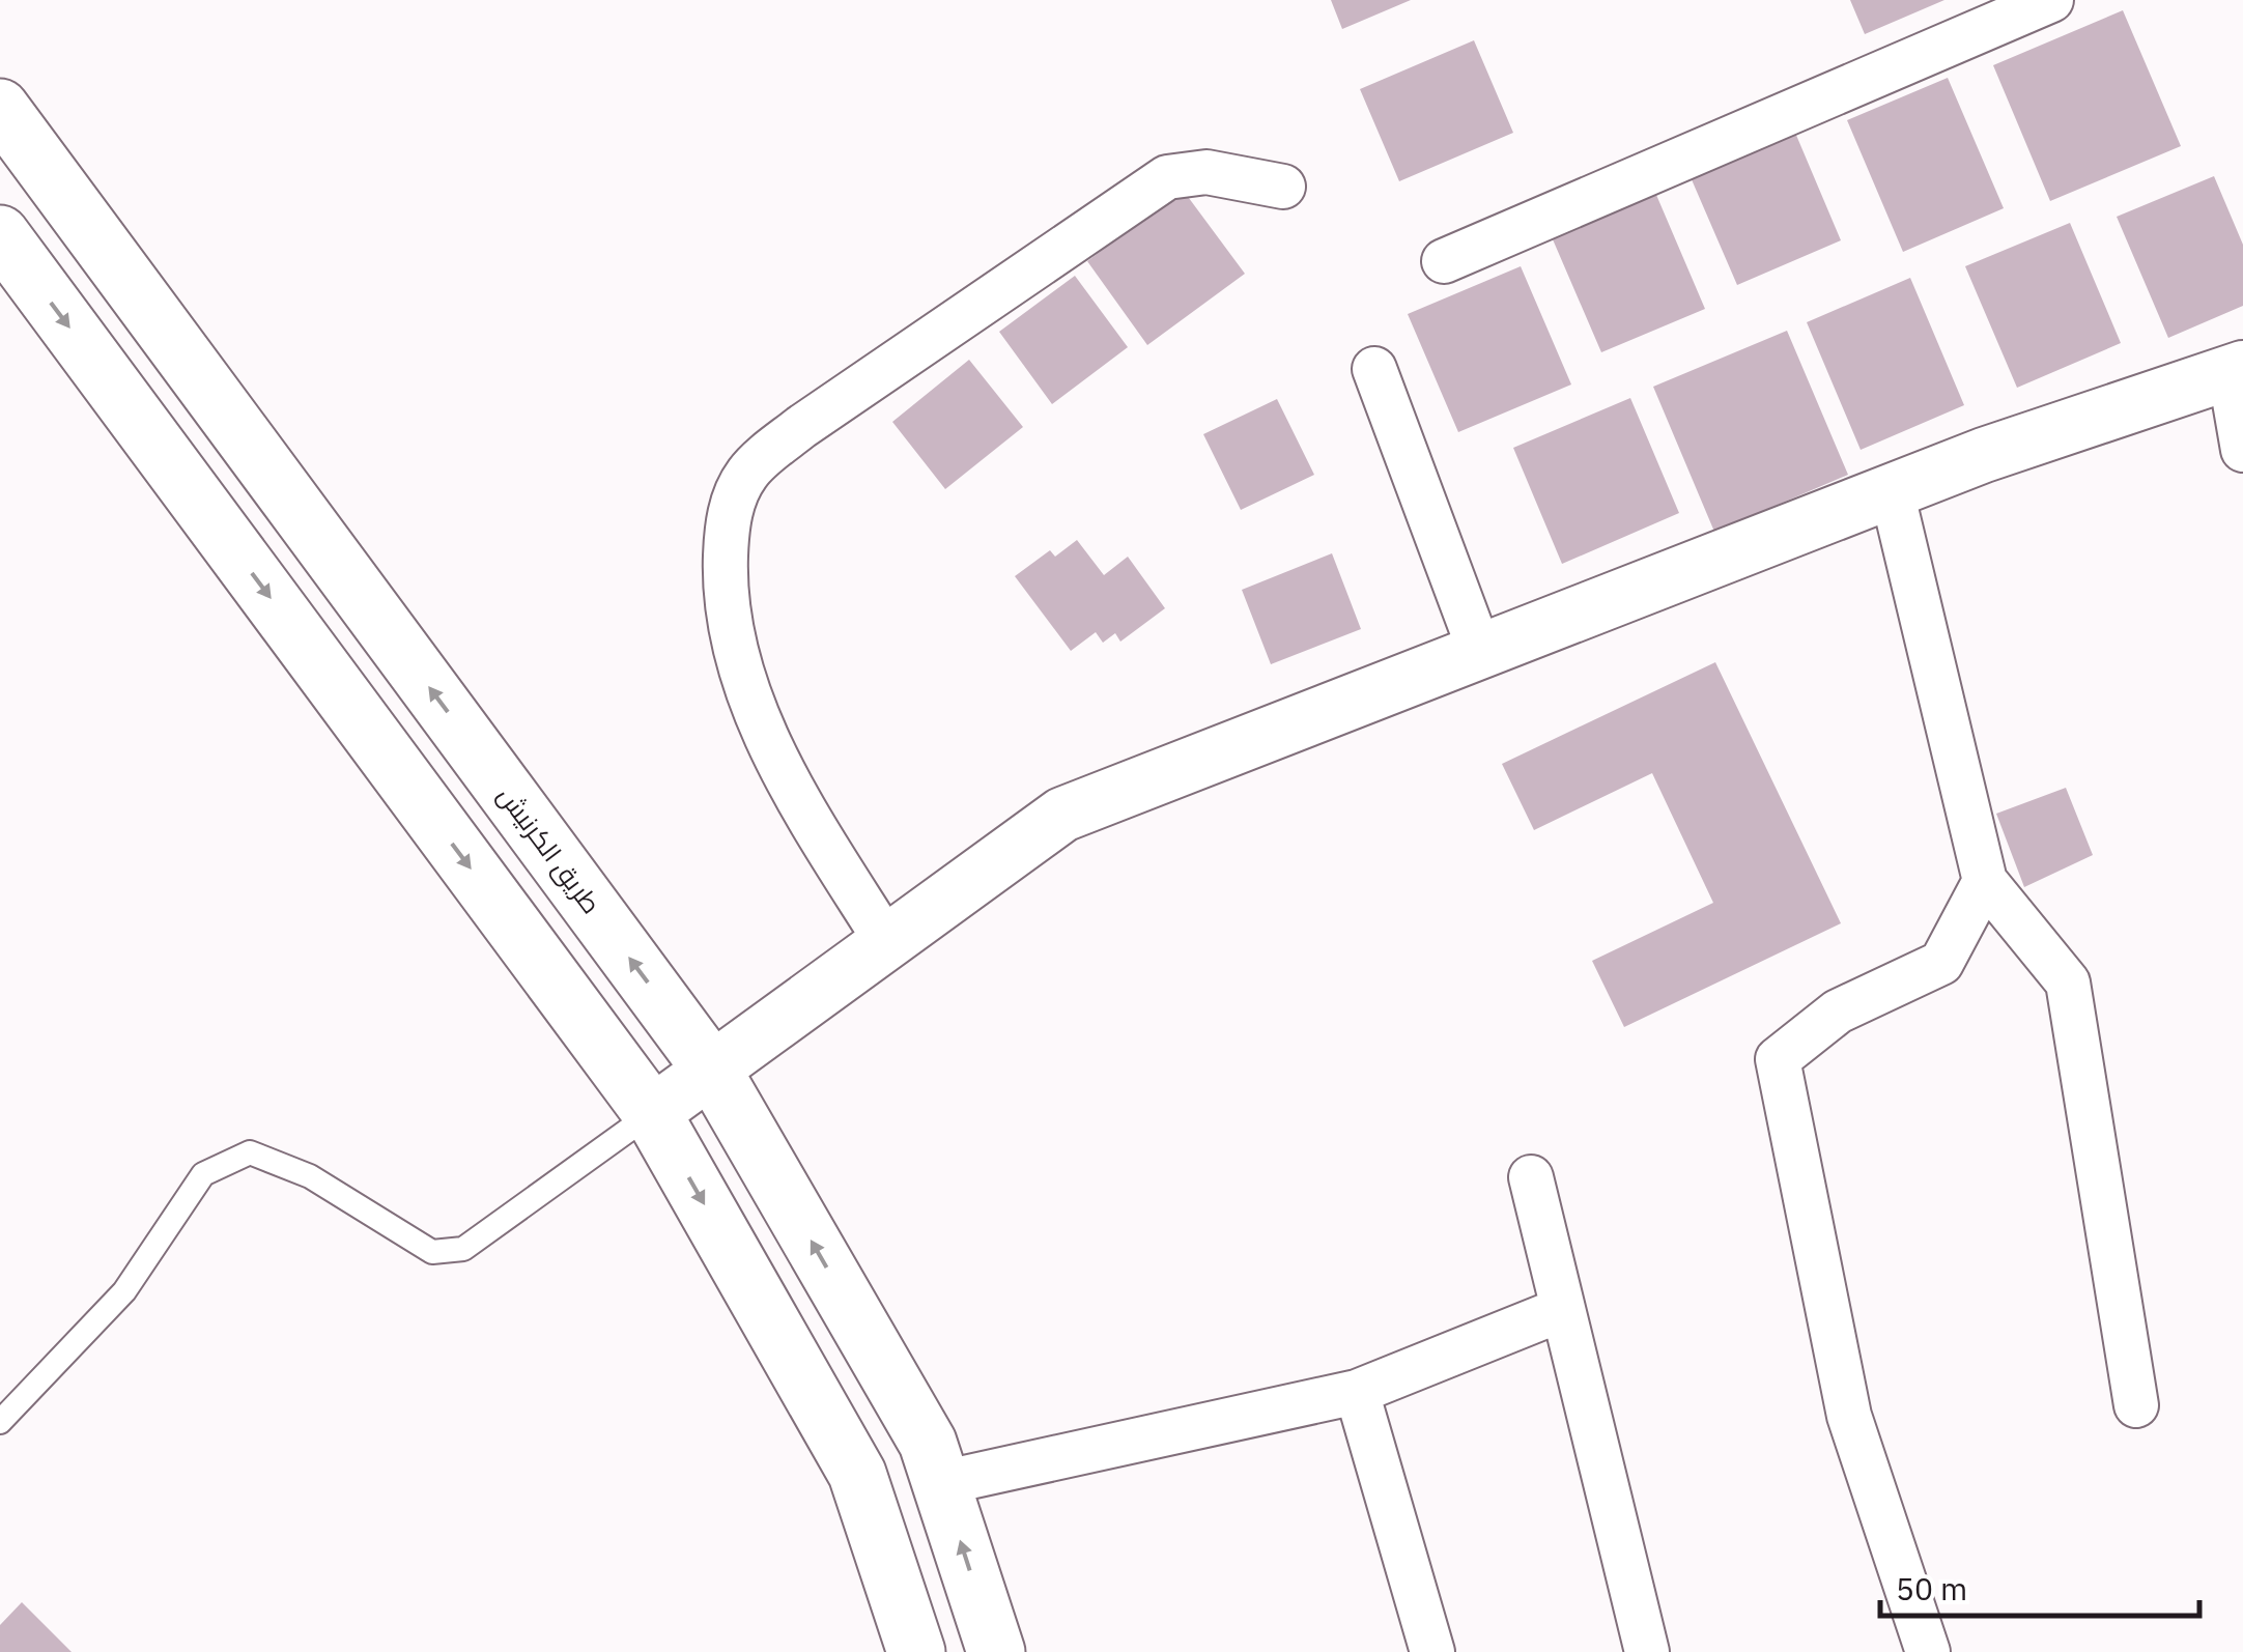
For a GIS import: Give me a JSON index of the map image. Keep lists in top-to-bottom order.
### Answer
{
  "streets": {
    "main road": ["طريق الكرنيش"]
  },
  "scale_bar": "50 m"
}
